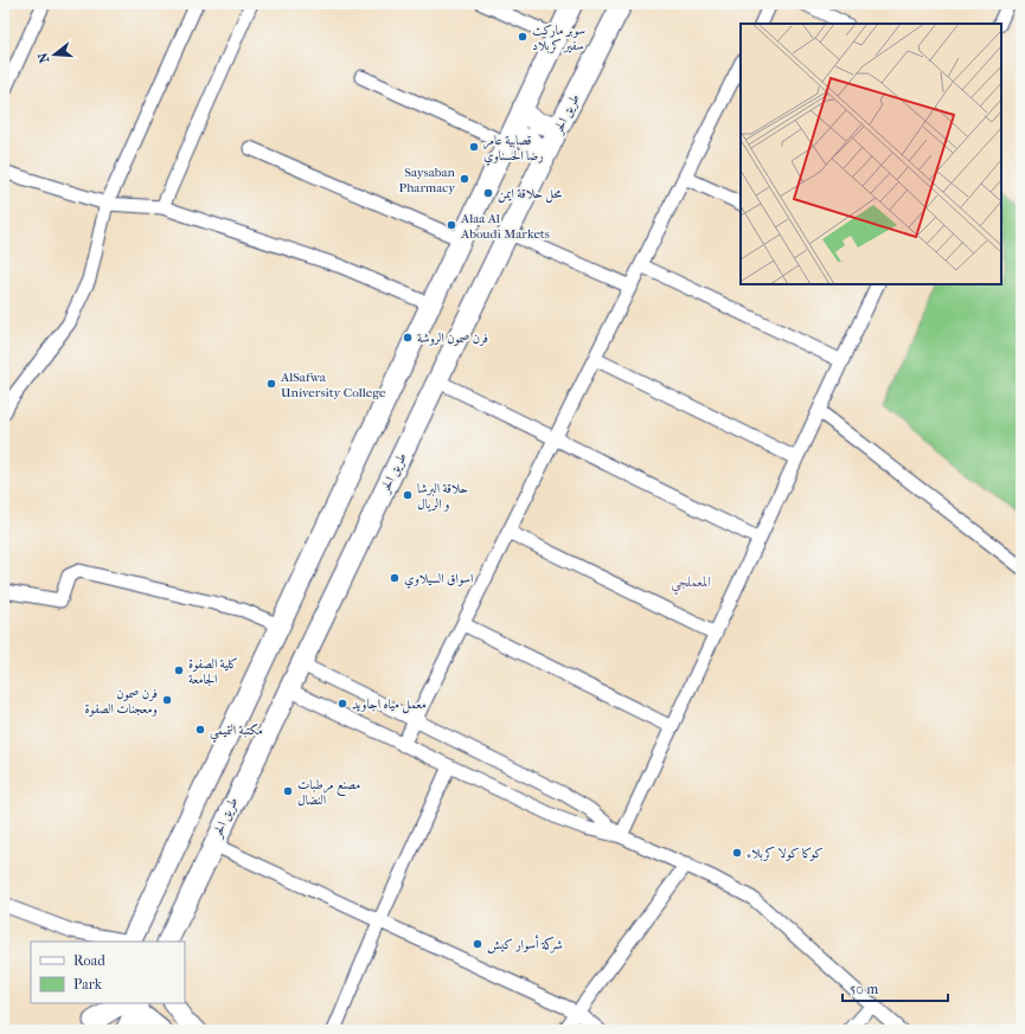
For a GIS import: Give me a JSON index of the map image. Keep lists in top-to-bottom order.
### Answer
{
  "streets": {
    "main road": ["طريق الحر"]
  },
  "districts": ["المعملجي"],
  "places": [
    "سوبر ماركت سفير كربلاد",
    "قصابية عامر رضا الحسناوي",
    "Saysaban Pharmacy",
    "محل حلاقة ايمن",
    "Alaa Al Aboudi Markets",
    "فرن صمون الروشة",
    "AlSafwa University College",
    "حلاقة البرشا و الريال",
    "اسواق السيلاوي",
    "كلية الصفوة الجامعة",
    "فرن صمون ومعجنات الصفوة",
    "معمل مياه اجاويد",
    "مكتبة التميمي",
    "مصنع مرطبات النضال",
    "كوكا كولا كربلاء",
    "شركة أسوار كيش"
  ],
  "legend": ["Road", "Park"],
  "scale_bar": "50 m",
  "north": "left"
}
